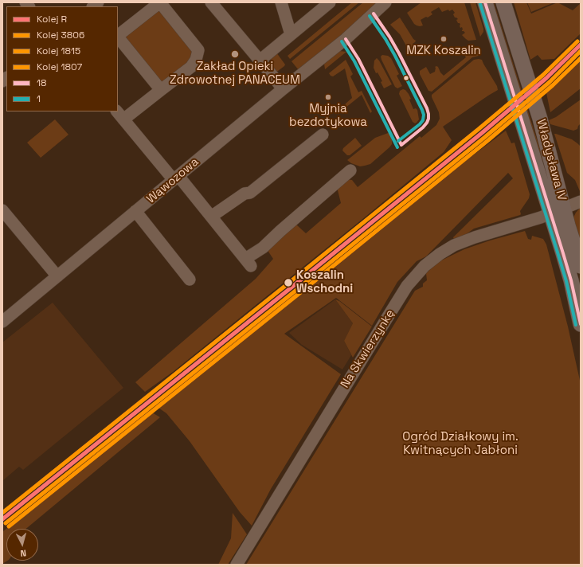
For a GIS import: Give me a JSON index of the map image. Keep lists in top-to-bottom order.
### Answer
{
  "streets": {
    "main road": ["Władysława IV"],
    "street": ["Wąwozowa", "Na Skwierzynkę"]
  },
  "crossings": [
    ["Władysława IV", "Na Skwierzynkę"]
  ],
  "parks": ["Ogród Działkowy im. Kwitnących Jabłoni"],
  "places": [
    "MZK Koszalin",
    "Zakład Opieki Zdrowotnej PANACEUM",
    "Myjnia bezdotykowa",
    "Koszalin Wschodni"
  ],
  "lines": [
    "transit line 18",
    "transit line 1",
    "rail line 1815",
    "rail line R",
    "rail line 3806",
    "rail line 1807"
  ],
  "legend": [
    "Kolej R",
    "Kolej 3806",
    "Kolej 1815",
    "Kolej 1807",
    "18",
    "1"
  ],
  "north": "bottom"
}
